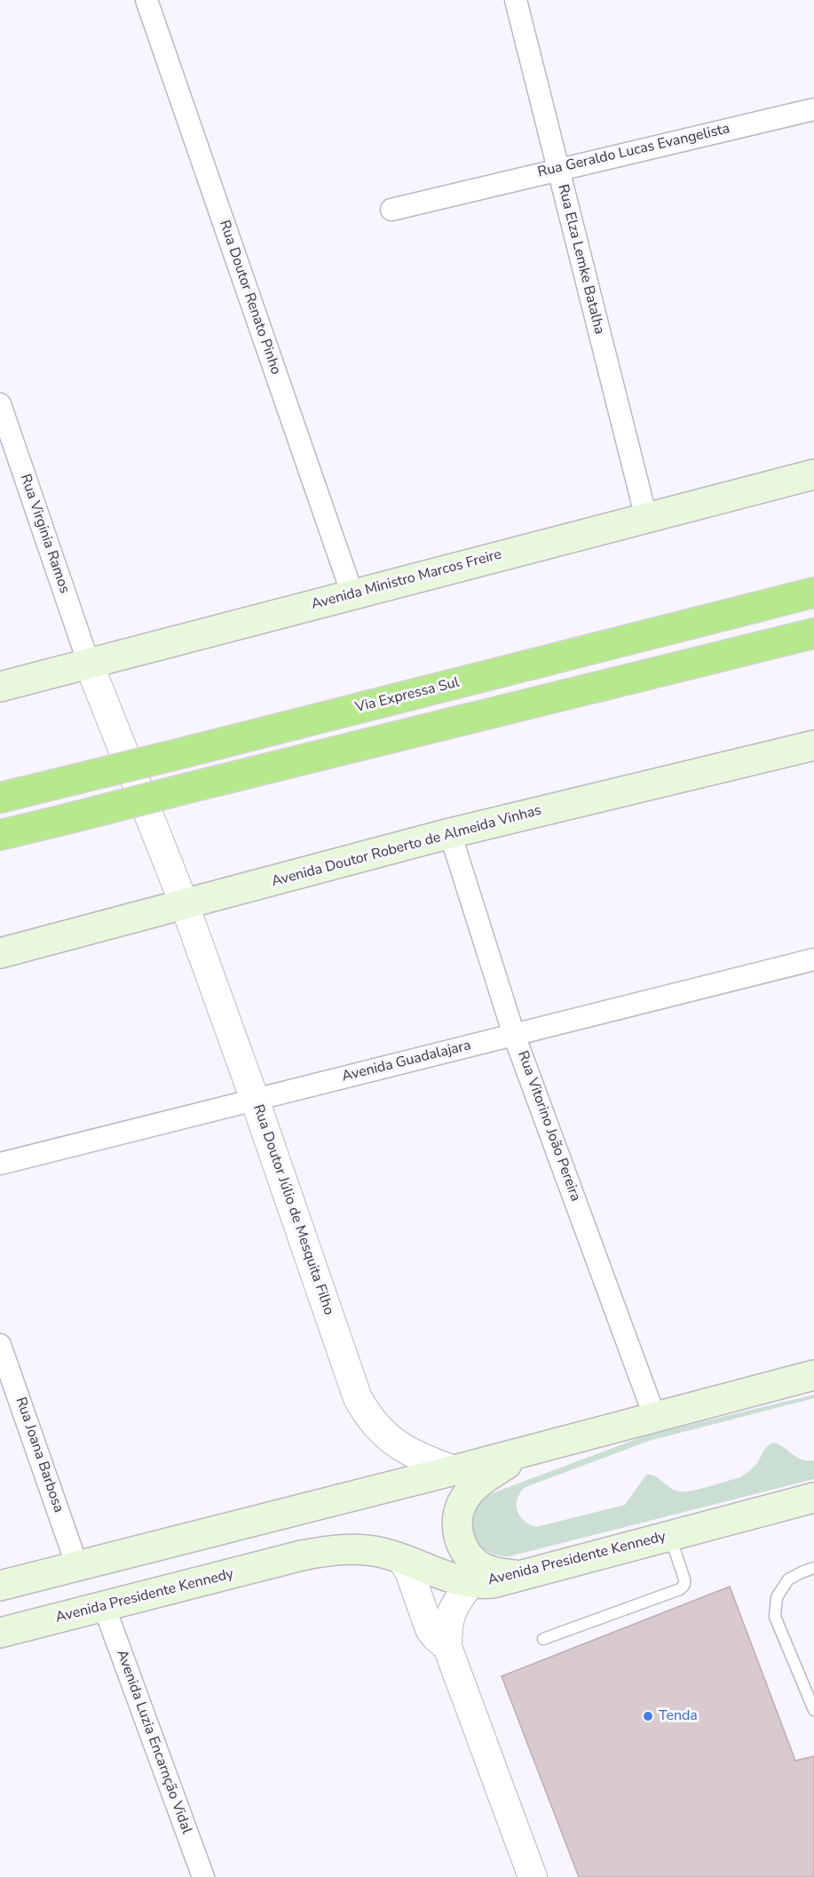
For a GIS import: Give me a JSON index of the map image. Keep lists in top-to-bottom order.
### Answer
{
  "streets": {
    "highway": ["Via Expressa Sul"],
    "main road": ["Avenida Ministro Marcos Freire", "Avenida Doutor Roberto de Almeida Vinhas", "Avenida Presidente Kennedy"],
    "street": [
      "Rua Geraldo Lucas Evangelista",
      "Rua Elza Lemke Batalha",
      "Rua Doutor Renato Pinho",
      "Rua Virginia Ramos",
      "Avenida Guadalajara",
      "Rua Vitorino João Pereira",
      "Rua Doutor Júlio de Mesquita Filho",
      "Rua Joana Barbosa",
      "Avenida Luzia Encarnção Vidal"
    ]
  },
  "crossings": [
    ["Rua Geraldo Lucas Evangelista", "Rua Elza Lemke Batalha"],
    ["Rua Elza Lemke Batalha", "Avenida Ministro Marcos Freire"],
    ["Rua Doutor Renato Pinho", "Avenida Ministro Marcos Freire"],
    ["Rua Virginia Ramos", "Avenida Ministro Marcos Freire"],
    ["Rua Virginia Ramos", "Rua Doutor Júlio de Mesquita Filho"],
    ["Avenida Ministro Marcos Freire", "Rua Doutor Júlio de Mesquita Filho"],
    ["Avenida Doutor Roberto de Almeida Vinhas", "Rua Vitorino João Pereira"],
    ["Avenida Doutor Roberto de Almeida Vinhas", "Rua Doutor Júlio de Mesquita Filho"],
    ["Avenida Guadalajara", "Rua Vitorino João Pereira"],
    ["Avenida Guadalajara", "Rua Doutor Júlio de Mesquita Filho"],
    ["Avenida Presidente Kennedy", "Avenida Luzia Encarnção Vidal"]
  ],
  "places": ["Tenda"]
}
